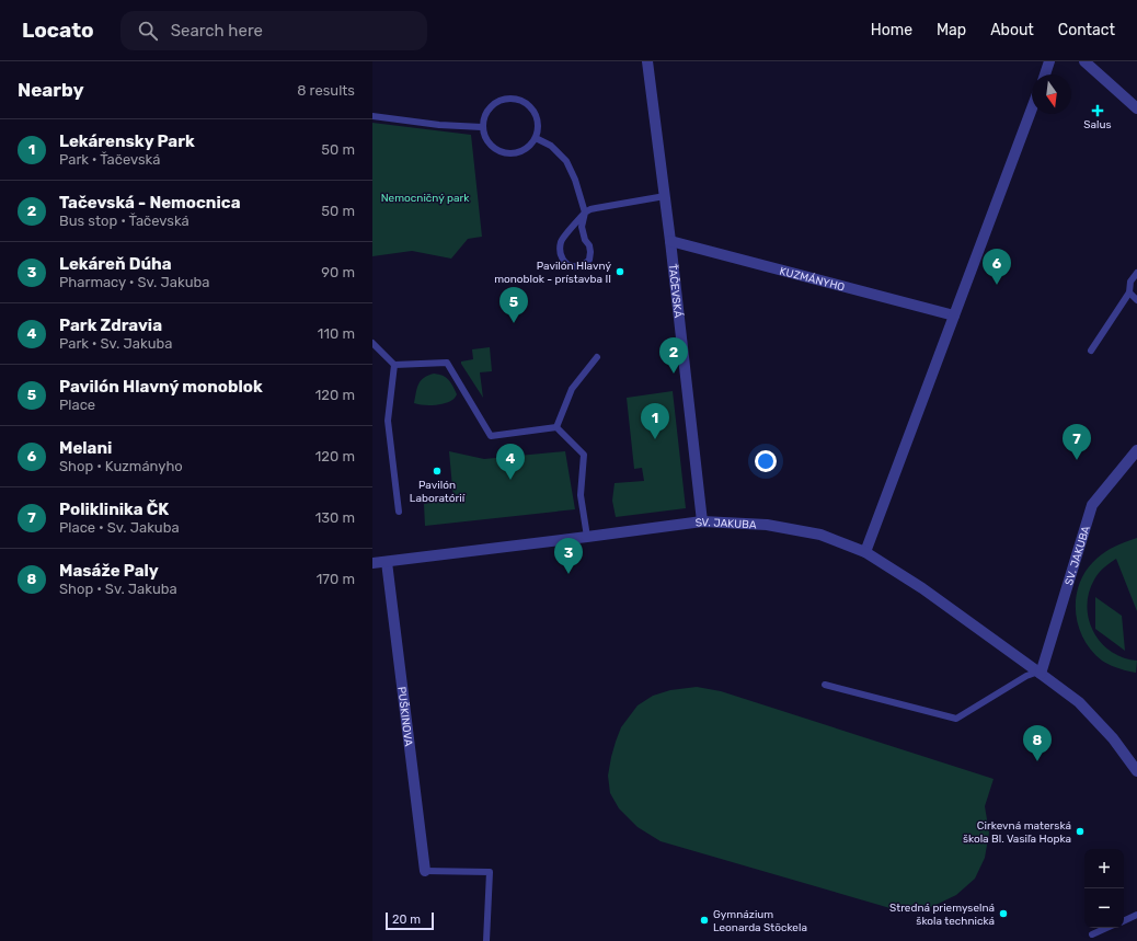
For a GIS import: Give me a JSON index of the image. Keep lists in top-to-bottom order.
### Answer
{
  "streets": {
    "street": [
      "KUZMÁNYHO",
      "ŤAČEVSKÁ",
      "SV. JAKUBA",
      "PUŠKINOVA"
    ]
  },
  "crossings": [
    ["KUZMÁNYHO", "ŤAČEVSKÁ"],
    ["ŤAČEVSKÁ", "SV. JAKUBA"],
    ["SV. JAKUBA", "PUŠKINOVA"]
  ],
  "parks": ["Nemocničný park"],
  "places": {
    "health": ["Salus"],
    "other": [
      "Pavilón Hlavný monoblok - prístavba II",
      "Pavilón Laboratórií",
      "Cirkevná materská škola Bl. Vasiľa Hopka",
      "Stredná priemyselná škola technická",
      "Gymnázium Leonarda Stöckela"
    ]
  },
  "scale_bar": "20 m",
  "north": "bottom",
  "page": {
    "header": "Locato",
    "search": "Search here",
    "nav": [
      "Home",
      "Map",
      "About",
      "Contact"
    ],
    "heading": ["Nearby", "8 results"],
    "list": [
      {
        "mark": "1",
        "name": "Lekárensky Park",
        "note": "Park · Ťačevská",
        "value": "50 m"
      },
      {
        "mark": "2",
        "name": "Tačevská - Nemocnica",
        "note": "Bus stop · Ťačevská",
        "value": "50 m"
      },
      {
        "mark": "3",
        "name": "Lekáreň Dúha",
        "note": "Pharmacy · Sv. Jakuba",
        "value": "90 m"
      },
      {
        "mark": "4",
        "name": "Park Zdravia",
        "note": "Park · Sv. Jakuba",
        "value": "110 m"
      },
      {
        "mark": "5",
        "name": "Pavilón Hlavný monoblok",
        "note": "Place",
        "value": "120 m"
      },
      {
        "mark": "6",
        "name": "Melani",
        "note": "Shop · Kuzmányho",
        "value": "120 m"
      },
      {
        "mark": "7",
        "name": "Poliklinika ČK",
        "note": "Place · Sv. Jakuba",
        "value": "130 m"
      },
      {
        "mark": "8",
        "name": "Masáže Paly",
        "note": "Shop · Sv. Jakuba",
        "value": "170 m"
      }
    ],
    "pins": [
      "6",
      "5",
      "2",
      "1",
      "7",
      "4",
      "3",
      "8"
    ],
    "map_buttons": ["+", "−"],
    "scale": "20 m"
  }
}
